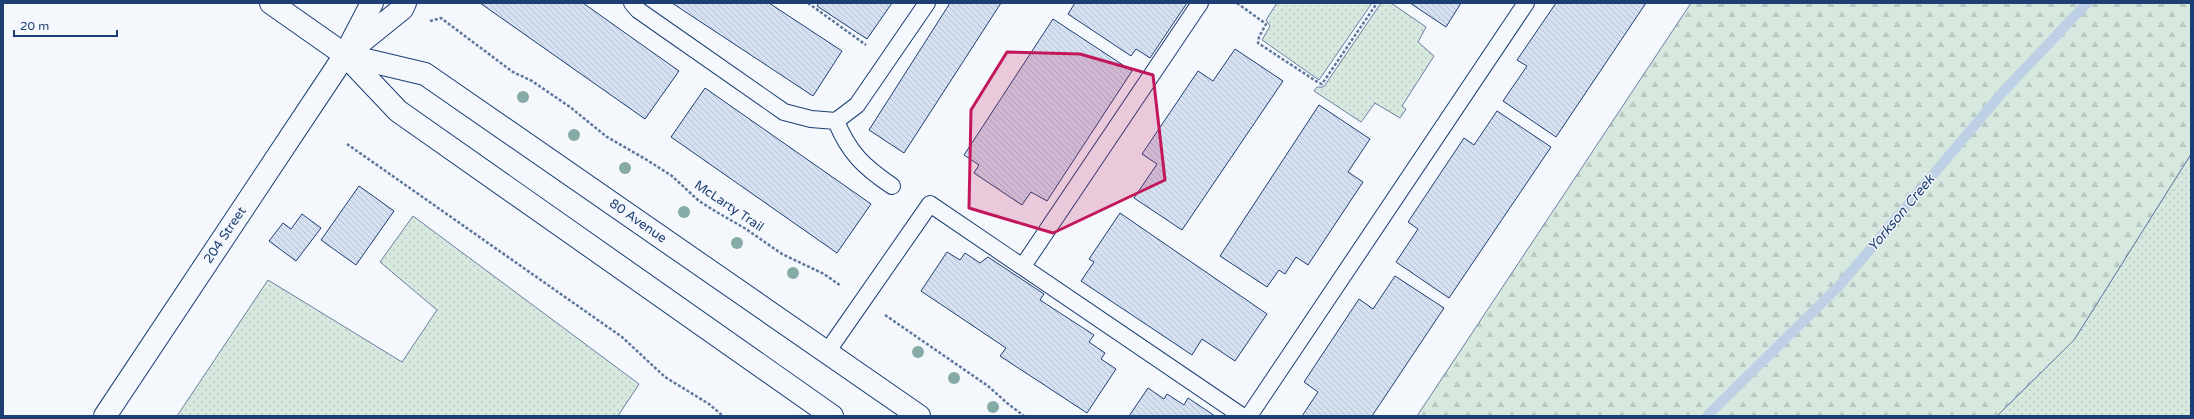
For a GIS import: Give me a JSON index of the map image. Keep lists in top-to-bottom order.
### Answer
{
  "streets": {
    "main road": ["80 Avenue", "204 Street"],
    "path": ["McLarty Trail"]
  },
  "crossings": [
    ["80 Avenue", "204 Street"]
  ],
  "water": ["Yorkson Creek"],
  "scale_bar": "20 m"
}
